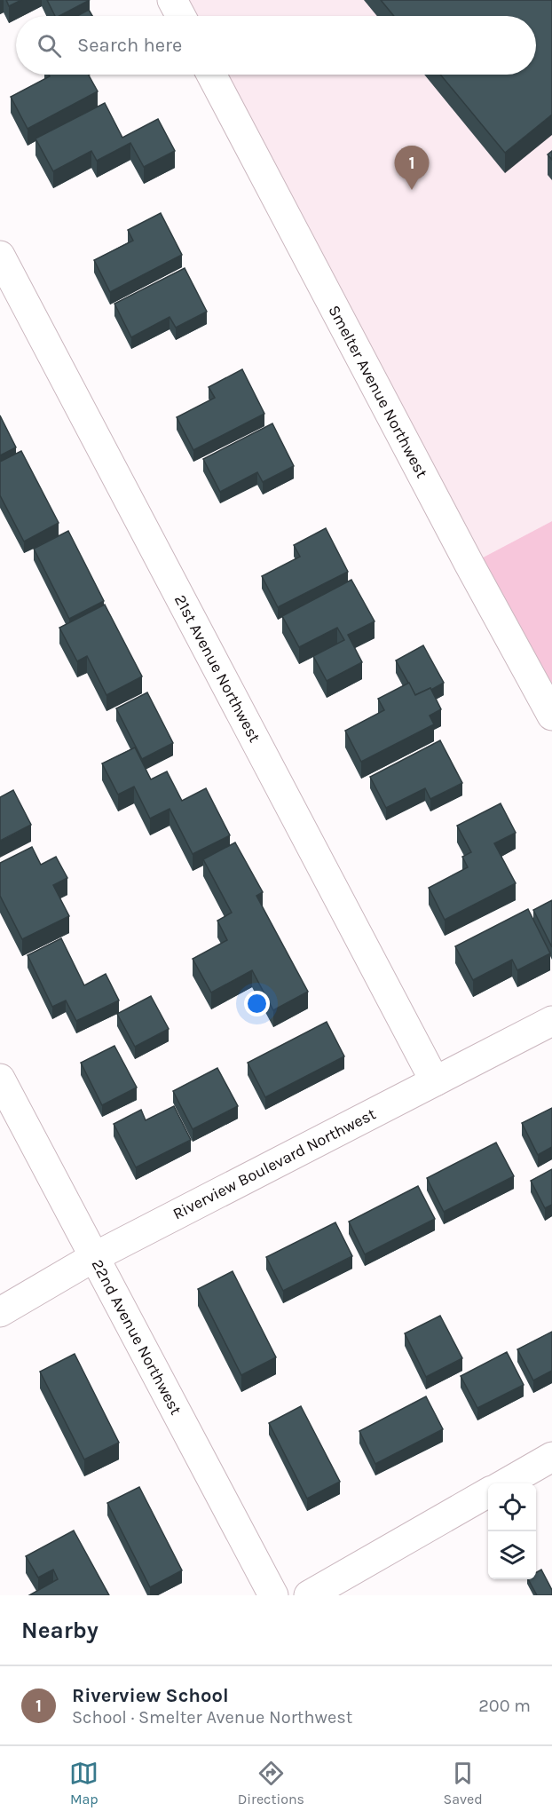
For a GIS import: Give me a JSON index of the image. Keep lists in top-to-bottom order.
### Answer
{
  "streets": {
    "street": [
      "Smelter Avenue Northwest",
      "21st Avenue Northwest",
      "Riverview Boulevard Northwest",
      "22nd Avenue Northwest"
    ]
  },
  "crossings": [
    ["21st Avenue Northwest", "Riverview Boulevard Northwest"],
    ["Riverview Boulevard Northwest", "22nd Avenue Northwest"]
  ],
  "page": {
    "search": "Search here",
    "pins": "1",
    "heading": "Nearby",
    "list": [
      {
        "mark": "1",
        "name": "Riverview School",
        "note": "School · Smelter Avenue Northwest",
        "value": "200 m"
      }
    ],
    "nav": ["Map", "Directions", "Saved"]
  }
}
